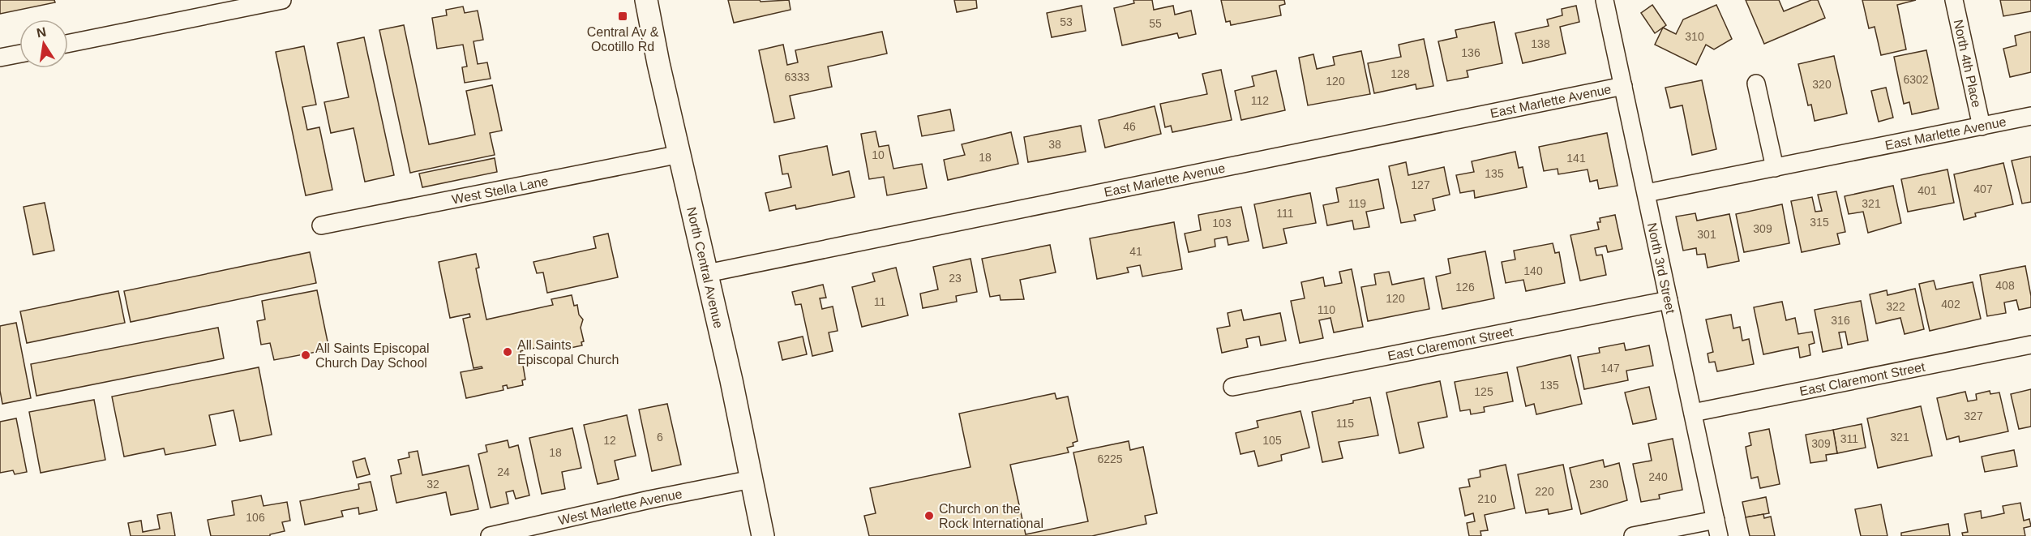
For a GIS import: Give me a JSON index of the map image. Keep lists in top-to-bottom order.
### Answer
{
  "streets": {
    "main road": ["North Central Avenue"],
    "street": [
      "North 4th Place",
      "East Marlette Avenue",
      "West Stella Lane",
      "North 3rd Street",
      "East Claremont Street",
      "West Marlette Avenue"
    ]
  },
  "crossings": [
    ["North 4th Place", "East Marlette Avenue"],
    ["East Marlette Avenue", "North Central Avenue"],
    ["East Marlette Avenue", "North 3rd Street"],
    ["West Stella Lane", "North Central Avenue"],
    ["North Central Avenue", "West Marlette Avenue"],
    ["North 3rd Street", "East Claremont Street"]
  ],
  "places": {
    "transit": ["Central Av & Ocotillo Rd"],
    "other": ["All Saints Episcopal Church", "All Saints Episcopal Church Day School", "Church on the Rock International"]
  },
  "house_numbers": [
    "53",
    "55",
    "310",
    "138",
    "136",
    "128",
    "6333",
    "6302",
    "120",
    "320",
    "112",
    "46",
    "38",
    "10",
    "18",
    "141",
    "135",
    "127",
    "407",
    "401",
    "119",
    "321",
    "111",
    "315",
    "103",
    "309",
    "301",
    "41",
    "140",
    "23",
    "408",
    "126",
    "120",
    "11",
    "402",
    "322",
    "110",
    "316",
    "147",
    "135",
    "125",
    "327",
    "115",
    "6",
    "321",
    "311",
    "12",
    "105",
    "309",
    "18",
    "6225",
    "24",
    "240",
    "32",
    "230",
    "220",
    "210",
    "106"
  ],
  "north": "top"
}
